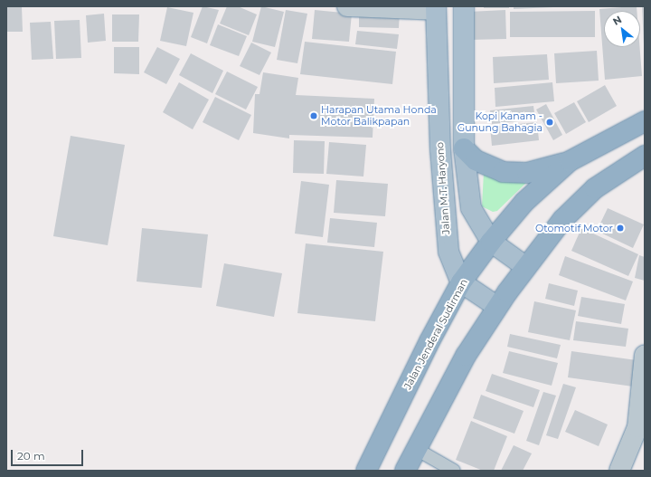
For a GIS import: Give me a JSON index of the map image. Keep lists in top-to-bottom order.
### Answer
{
  "streets": {
    "highway": ["Jalan Jenderal Sudirman"],
    "main road": ["Jalan M.T. Haryono"]
  },
  "crossings": [
    ["Jalan M.T. Haryono", "Jalan Jenderal Sudirman"]
  ],
  "places": ["Harapan Utama Honda Motor Balikpapan", "Kopi Kanam - Gunung Bahagia", "Otomotif Motor"],
  "scale_bar": "20 m",
  "north": "top left"
}
